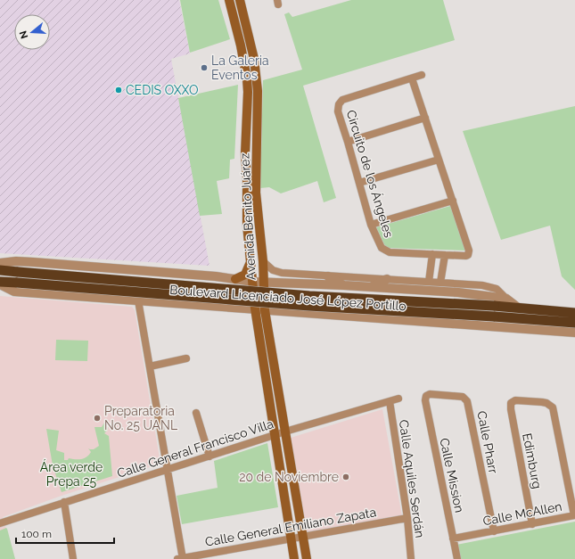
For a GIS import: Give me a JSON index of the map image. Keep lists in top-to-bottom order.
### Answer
{
  "streets": {
    "highway": ["Boulevard Licenciado José López Portillo"],
    "main road": ["Avenida Benito Juárez"],
    "street": [
      "Circuito de los Ángeles",
      "Calle Pharr",
      "Calle General Francisco Villa",
      "Edimburg",
      "Calle Mission",
      "Calle Aquiles Serdán",
      "Calle McAllen",
      "Calle General Emiliano Zapata"
    ]
  },
  "crossings": [
    ["Avenida Benito Juárez", "Boulevard Licenciado José López Portillo"],
    ["Avenida Benito Juárez", "Calle General Francisco Villa"],
    ["Avenida Benito Juárez", "Calle General Emiliano Zapata"],
    ["Calle Pharr", "Calle Mission"],
    ["Calle Pharr", "Calle McAllen"],
    ["Calle General Francisco Villa", "Calle Aquiles Serdán"],
    ["Edimburg", "Calle McAllen"],
    ["Calle Mission", "Calle McAllen"],
    ["Calle Aquiles Serdán", "Calle General Emiliano Zapata"]
  ],
  "parks": ["Área verde Prepa 25"],
  "places": [
    "La Galeria Eventos",
    "CEDIS OXXO",
    "Preparatoria No. 25 UANL",
    "20 de Noviembre"
  ],
  "scale_bar": "100 m",
  "north": "left"
}
